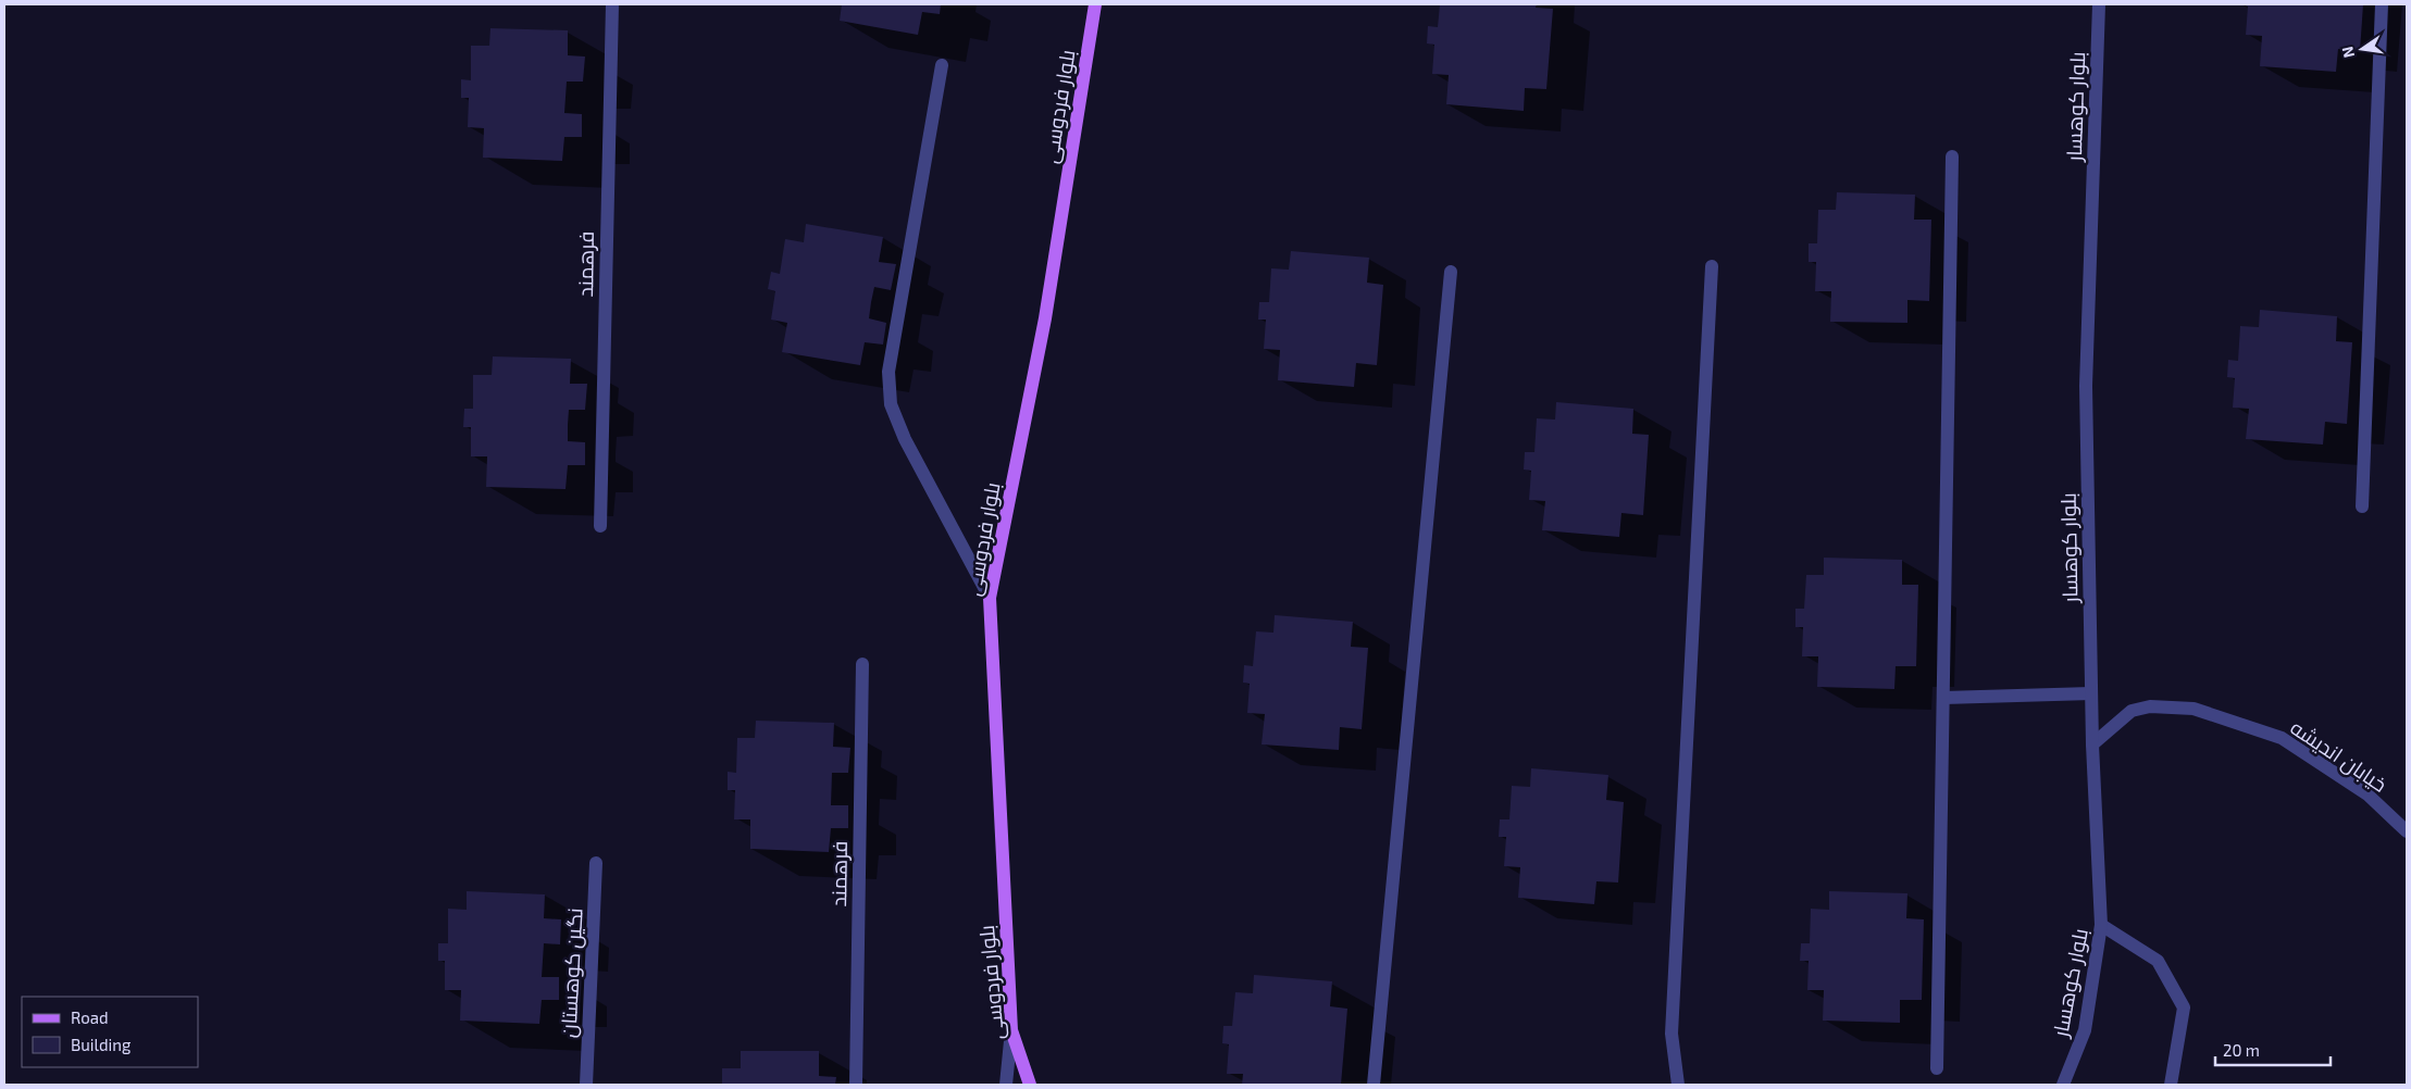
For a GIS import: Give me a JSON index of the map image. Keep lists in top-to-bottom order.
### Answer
{
  "streets": {
    "main road": ["بلوار فردوسی"],
    "street": [
      "بلوار کوهسار",
      "فرهمند",
      "خیابان اندیشه",
      "نگین کوهستان"
    ]
  },
  "crossings": [
    ["بلوار کوهسار", "خیابان اندیشه"]
  ],
  "legend": ["Road", "Building"],
  "scale_bar": "20 m",
  "north": "left"
}
